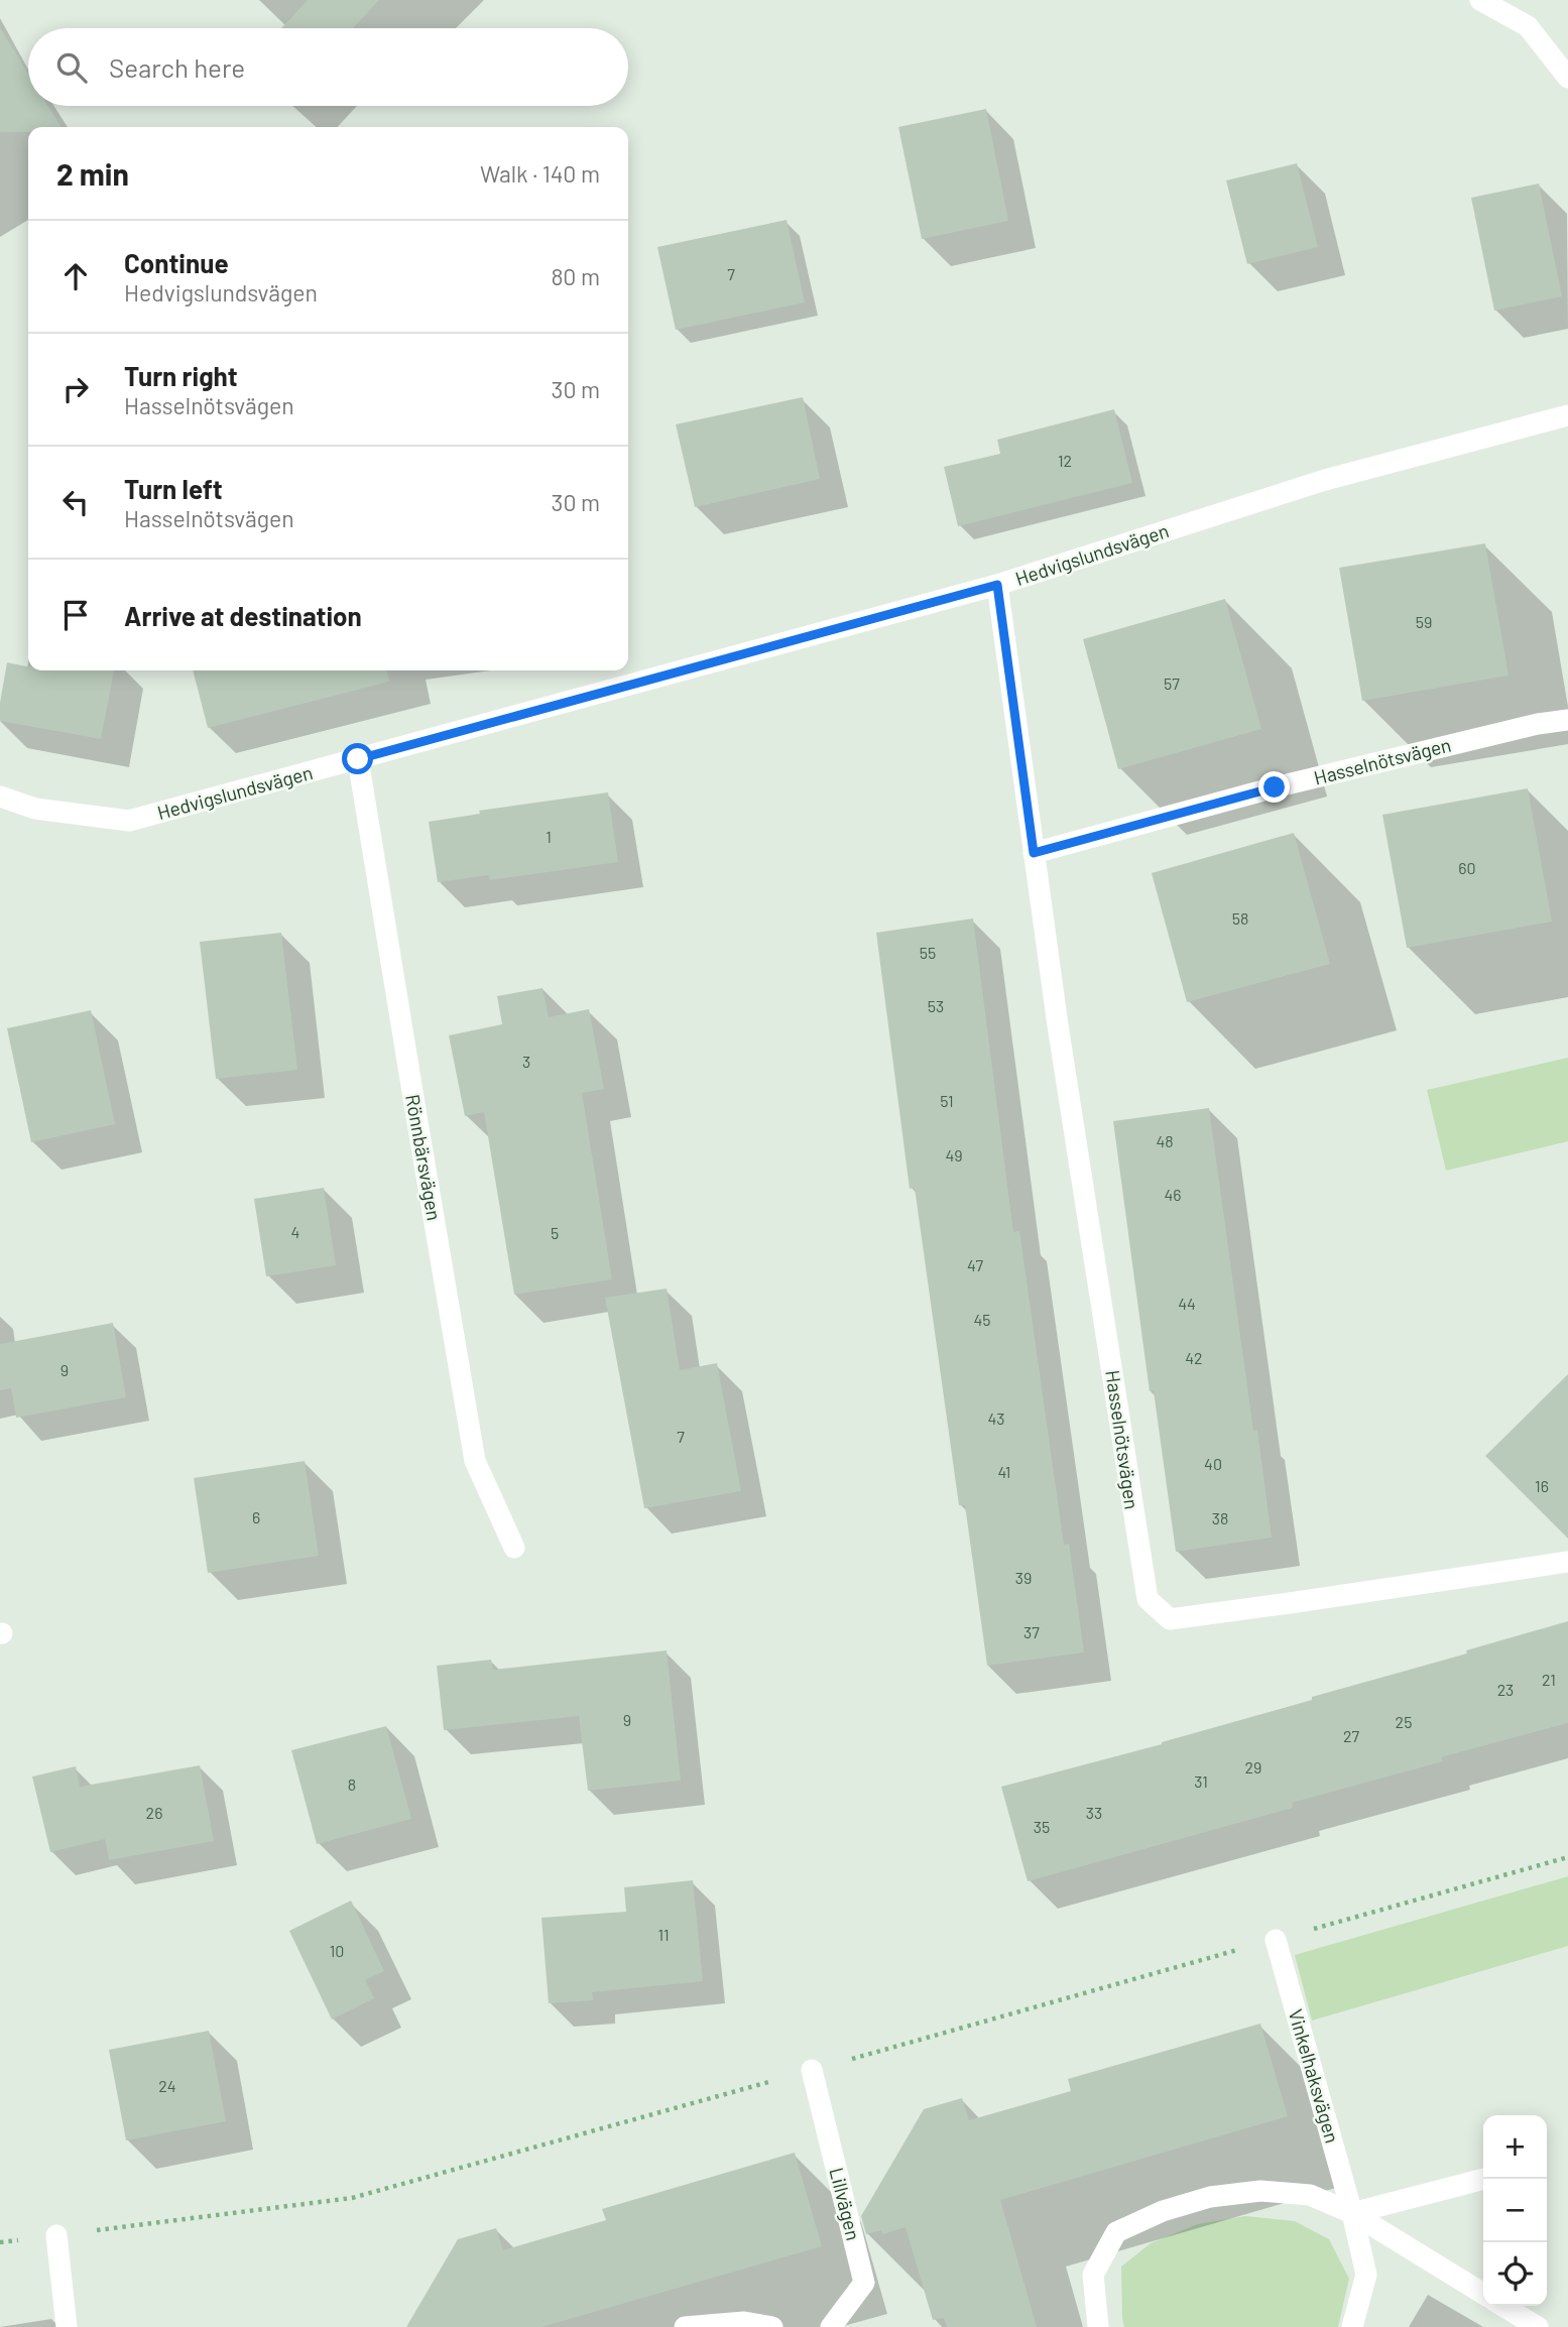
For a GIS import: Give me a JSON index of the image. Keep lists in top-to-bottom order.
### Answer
{
  "streets": {
    "street": [
      "Hedvigslundsvägen",
      "Hasselnötsvägen",
      "Rönnbärsvägen",
      "Vinkelhaksvägen",
      "Lillvägen"
    ]
  },
  "crossings": [
    ["Hedvigslundsvägen", "Hasselnötsvägen"],
    ["Hedvigslundsvägen", "Rönnbärsvägen"]
  ],
  "house_numbers": [
    "7",
    "12",
    "59",
    "57",
    "1",
    "60",
    "58",
    "55",
    "53",
    "3",
    "51",
    "48",
    "49",
    "46",
    "4",
    "5",
    "47",
    "44",
    "45",
    "42",
    "9",
    "43",
    "7",
    "40",
    "41",
    "16",
    "6",
    "38",
    "39",
    "37",
    "21",
    "23",
    "9",
    "25",
    "27",
    "29",
    "31",
    "8",
    "26",
    "33",
    "35",
    "11",
    "10",
    "24"
  ],
  "page": {
    "search": "Search here",
    "heading": ["2 min", "Walk · 140 m"],
    "list": [
      ["Continue", "Hedvigslundsvägen", "80 m"],
      ["Turn right", "Hasselnötsvägen", "30 m"],
      ["Turn left", "Hasselnötsvägen", "30 m"],
      "Arrive at destination"
    ],
    "map_buttons": ["+", "−"]
  }
}
